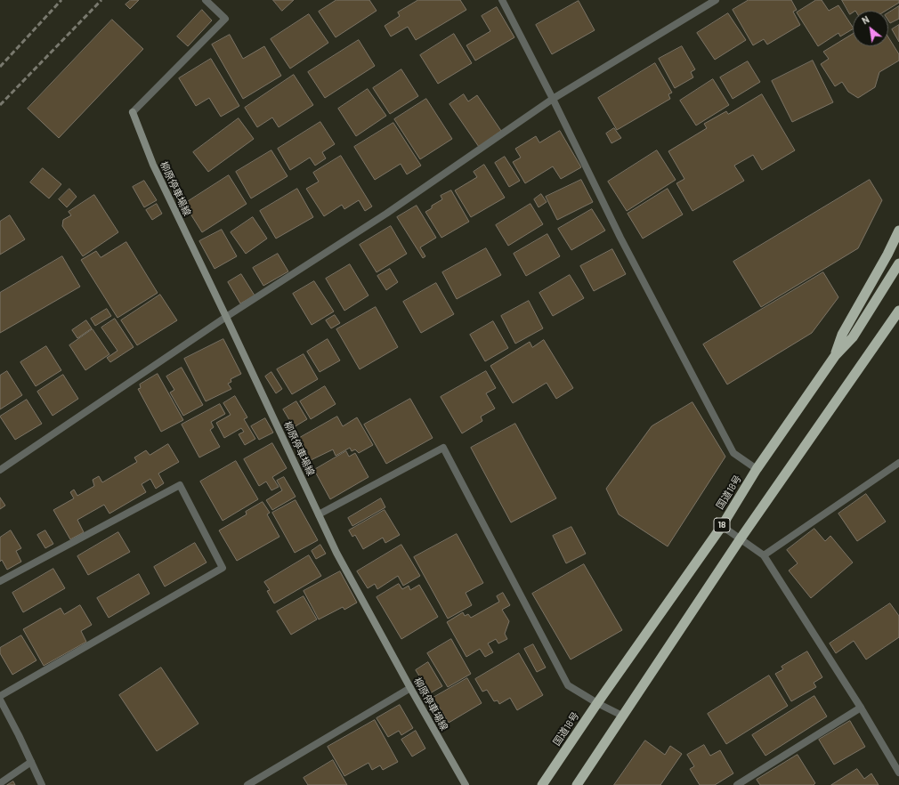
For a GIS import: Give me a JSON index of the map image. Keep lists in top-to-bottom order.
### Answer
{
  "streets": {
    "highway": ["国道18号", "18"],
    "main road": ["柳原停車場線"]
  },
  "north": "top left"
}
